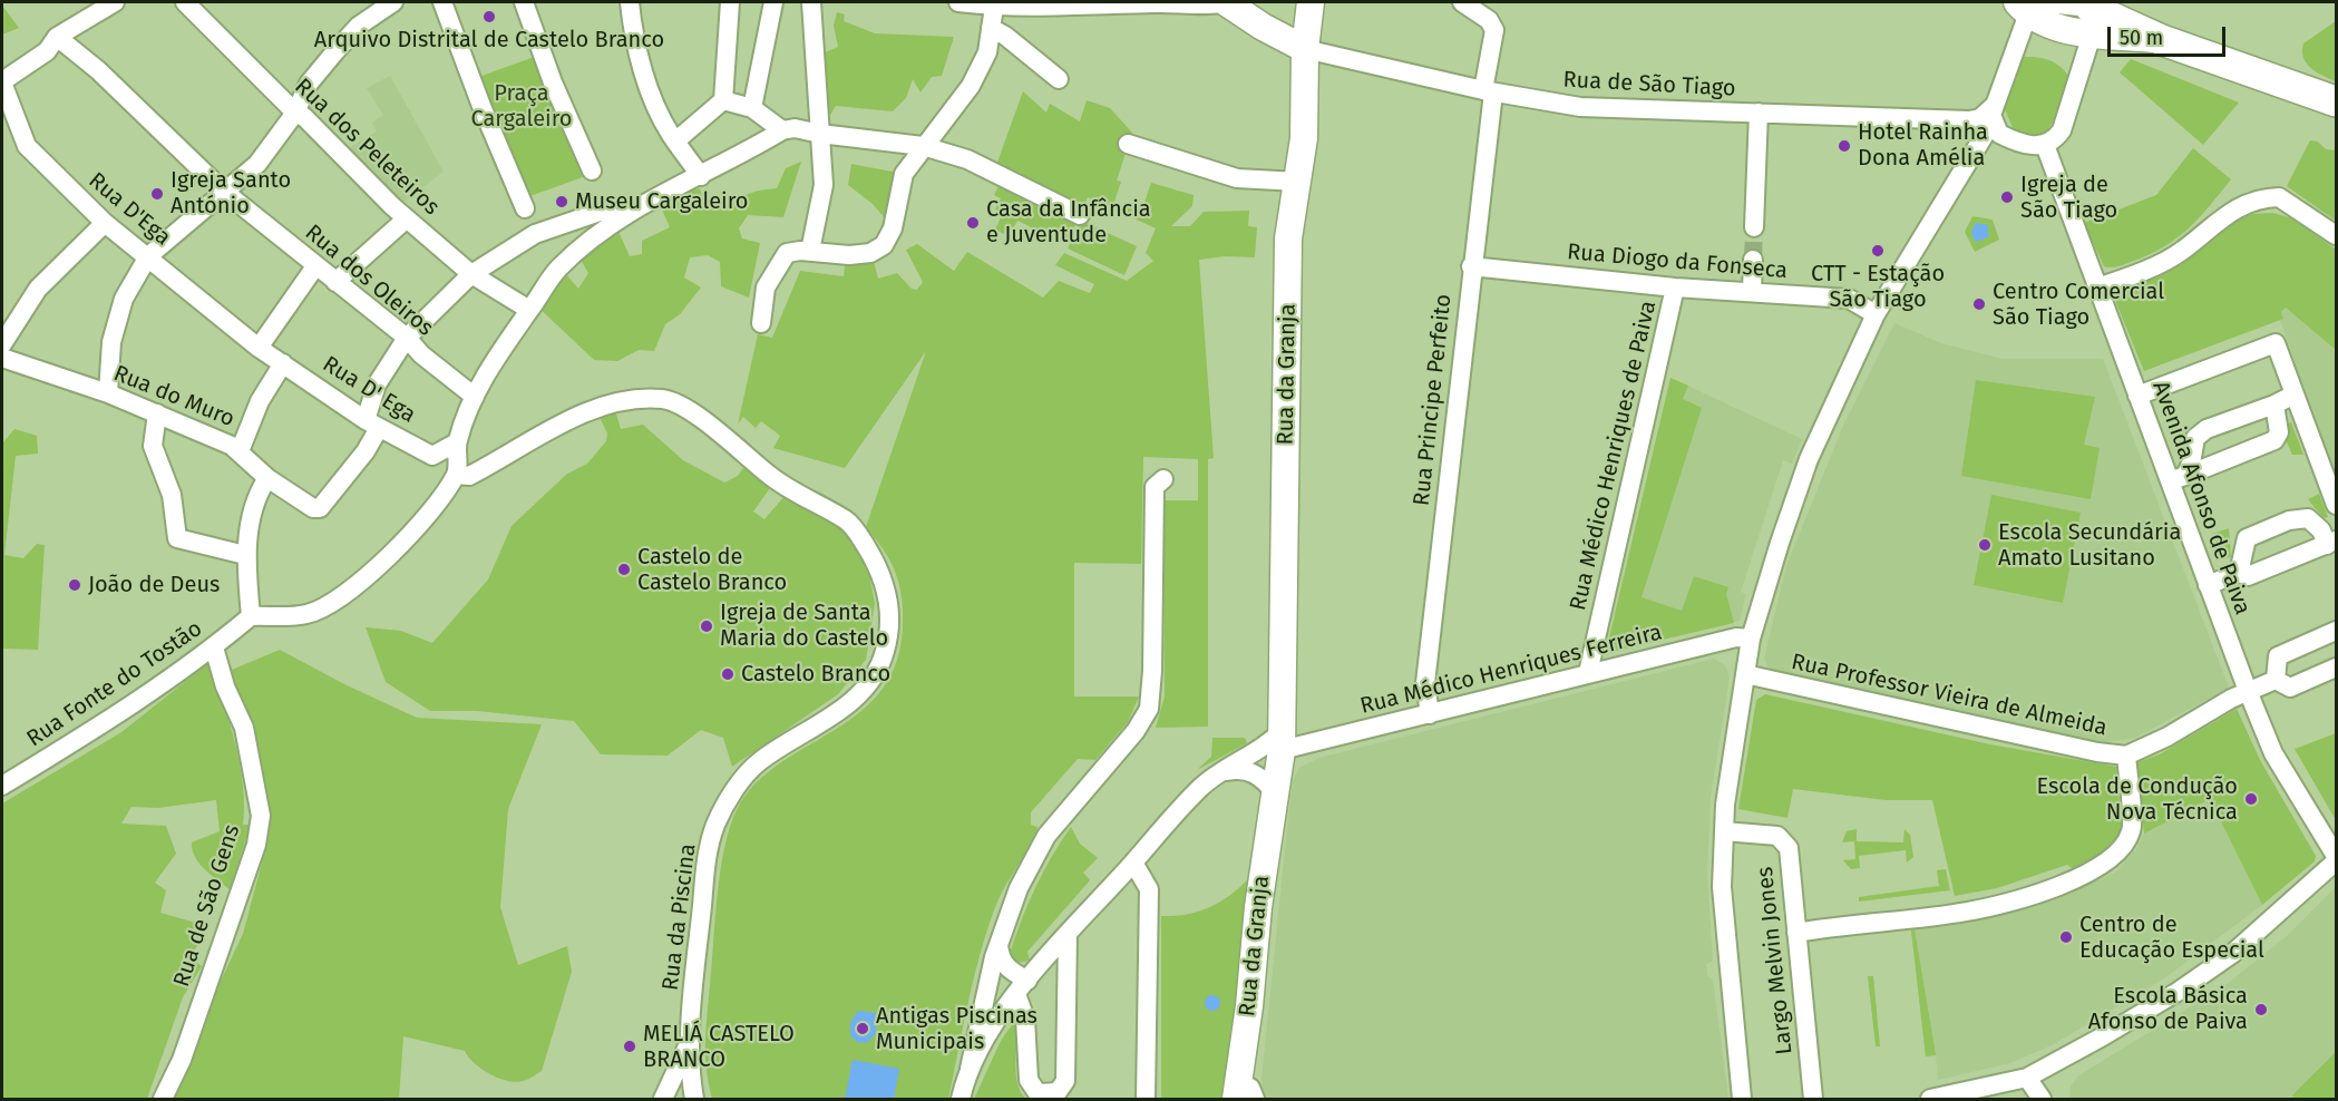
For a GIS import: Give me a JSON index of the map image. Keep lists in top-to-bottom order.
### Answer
{
  "streets": {
    "main road": ["Rua da Granja"],
    "street": [
      "Rua de São Tiago",
      "Rua dos Peleteiros",
      "Rua D'Ega",
      "Rua Diogo da Fonseca",
      "Rua dos Oleiros",
      "Rua D' Ega",
      "Rua do Muro",
      "Rua Principe Perfeito",
      "Rua Médico Henriques de Paiva",
      "Avenida Afonso de Paiva",
      "Rua Médico Henriques Ferreira",
      "Rua Fonte do Tostão",
      "Rua Professor Vieira de Almeida",
      "Rua de São Gens",
      "Rua da Piscina",
      "Largo Melvin Jones"
    ]
  },
  "crossings": [
    ["Rua de São Tiago", "Rua da Granja"],
    ["Rua de São Tiago", "Rua Principe Perfeito"],
    ["Rua D'Ega", "Rua D' Ega"],
    ["Rua Diogo da Fonseca", "Rua Principe Perfeito"],
    ["Rua Diogo da Fonseca", "Rua Médico Henriques de Paiva"],
    ["Rua da Granja", "Rua Médico Henriques Ferreira"],
    ["Rua D' Ega", "Rua do Muro"],
    ["Rua Principe Perfeito", "Rua Médico Henriques Ferreira"],
    ["Rua Médico Henriques de Paiva", "Rua Médico Henriques Ferreira"],
    ["Avenida Afonso de Paiva", "Rua Professor Vieira de Almeida"],
    ["Rua Fonte do Tostão", "Rua de São Gens"]
  ],
  "parks": ["Praça Cargaleiro"],
  "places": [
    "Arquivo Distrital de Castelo Branco",
    "Hotel Rainha Dona Amélia",
    "Igreja Santo António",
    "Igreja de São Tiago",
    "Museu Cargaleiro",
    "Casa da Infância e Juventude",
    "CTT - Estação São Tiago",
    "Centro Comercial São Tiago",
    "Escola Secundária Amato Lusitano",
    "Castelo de Castelo Branco",
    "João de Deus",
    "Igreja de Santa Maria do Castelo",
    "Castelo Branco",
    "Escola de Condução Nova Técnica",
    "Centro de Educação Especial",
    "Escola Básica Afonso de Paiva",
    "Antigas Piscinas Municipais",
    "MELIÁ CASTELO BRANCO"
  ],
  "scale_bar": "50 m"
}
